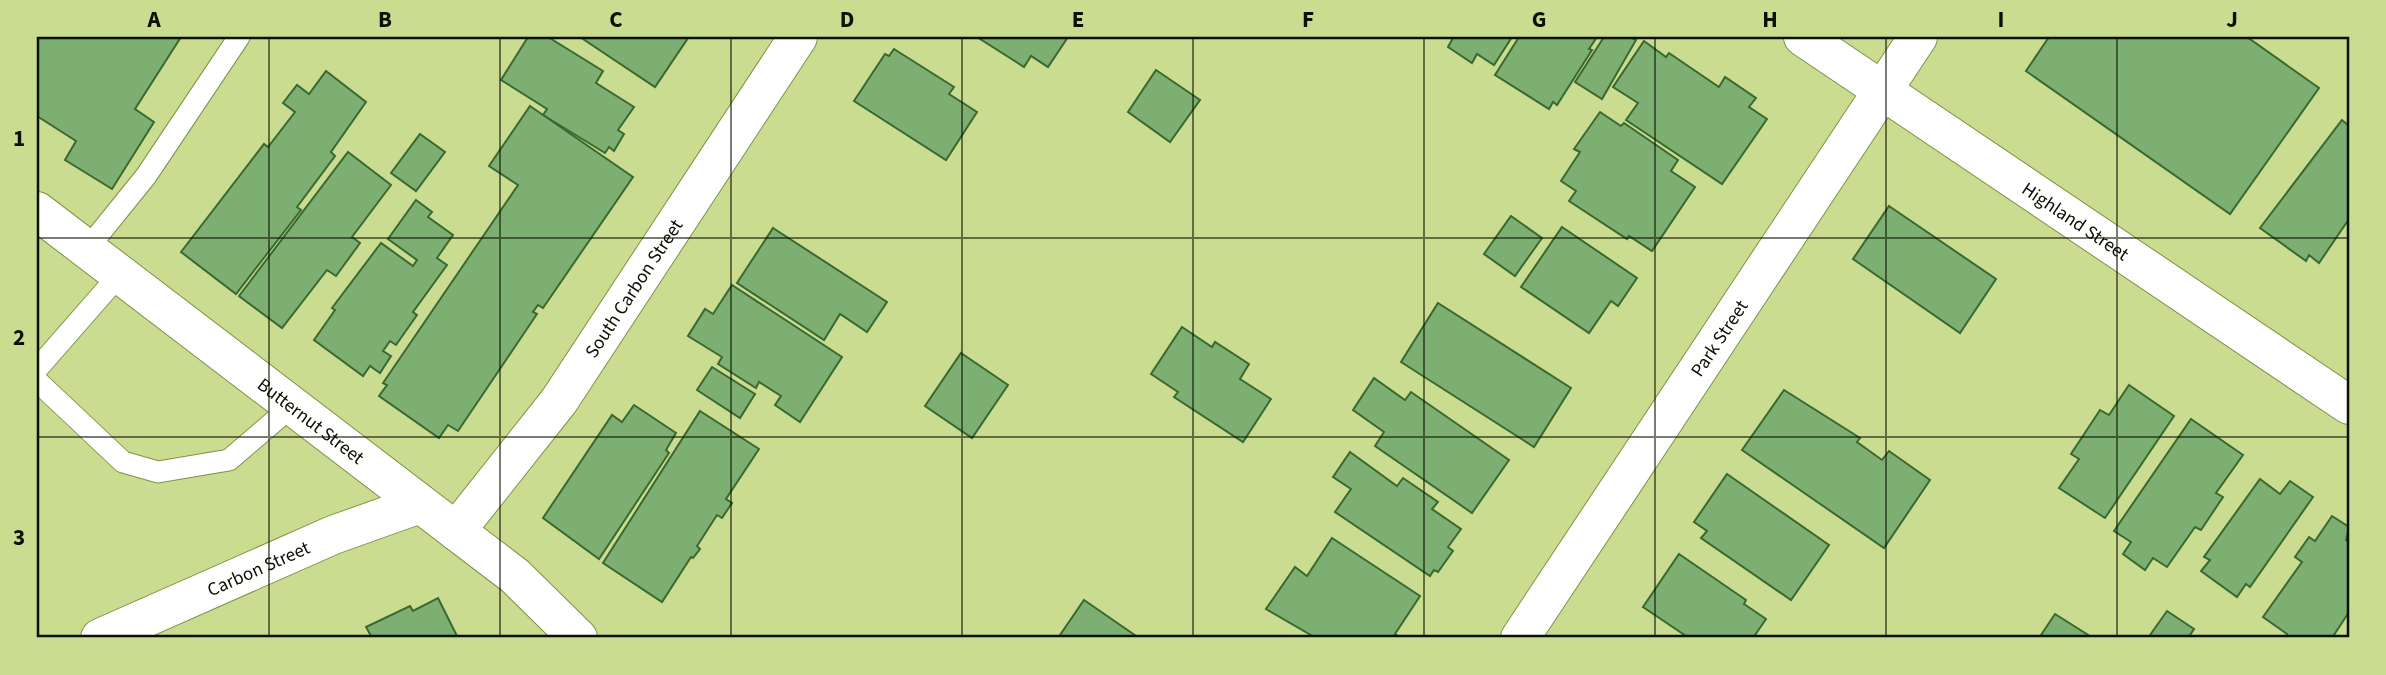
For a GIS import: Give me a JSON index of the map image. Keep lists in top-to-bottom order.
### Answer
{
  "streets": {
    "street": [
      "Highland Street",
      "South Carbon Street",
      "Park Street",
      "Butternut Street",
      "Carbon Street"
    ]
  },
  "crossings": [
    ["Highland Street", "Park Street"],
    ["South Carbon Street", "Butternut Street"],
    ["Butternut Street", "Carbon Street"]
  ],
  "grid": {
    "columns": [
      "A",
      "B",
      "C",
      "D",
      "E",
      "F",
      "G",
      "H",
      "I",
      "J"
    ],
    "rows": ["1", "2", "3"]
  }
}
